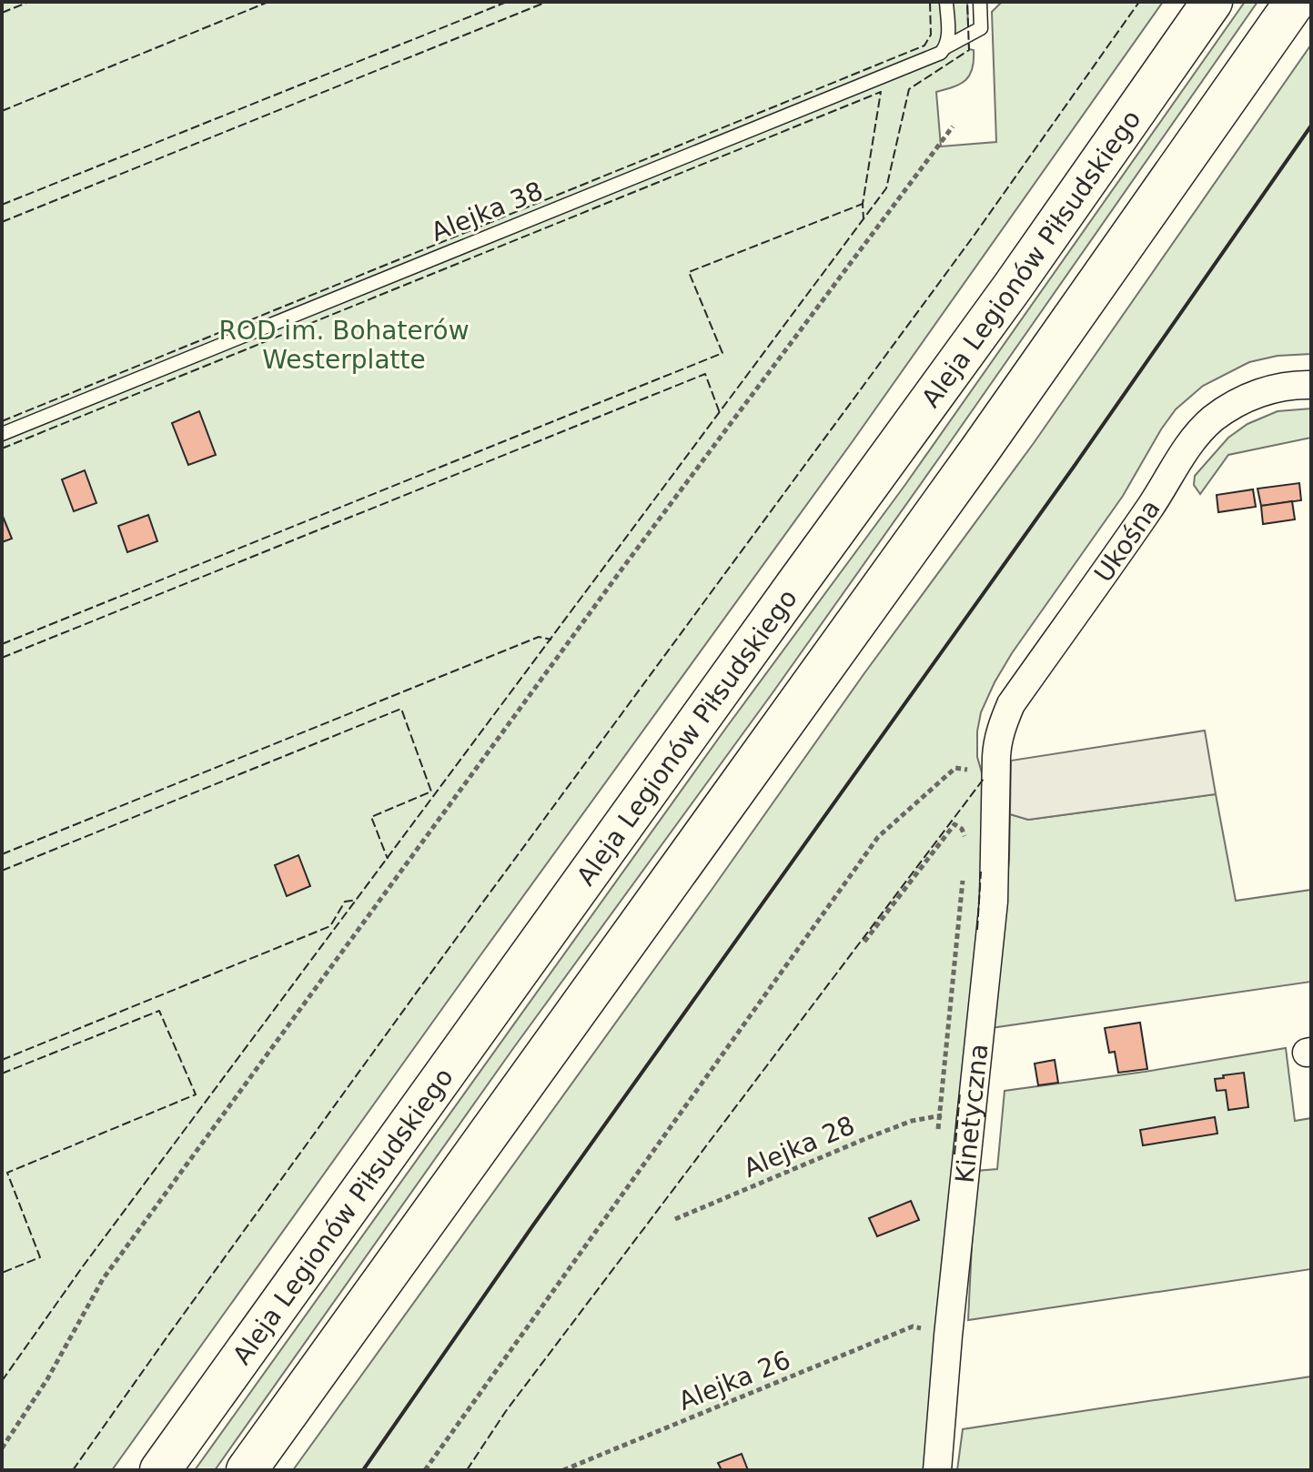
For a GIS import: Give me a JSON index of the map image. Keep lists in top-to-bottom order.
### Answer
{
  "streets": {
    "highway": ["Aleja Legionów Piłsudskiego"],
    "street": ["Ukośna", "Kinetyczna"],
    "lane": ["Alejka 38"],
    "path": ["Alejka 28", "Alejka 26"]
  },
  "crossings": [
    ["Ukośna", "Kinetyczna"]
  ],
  "parks": ["ROD im. Bohaterów Westerplatte"]
}
